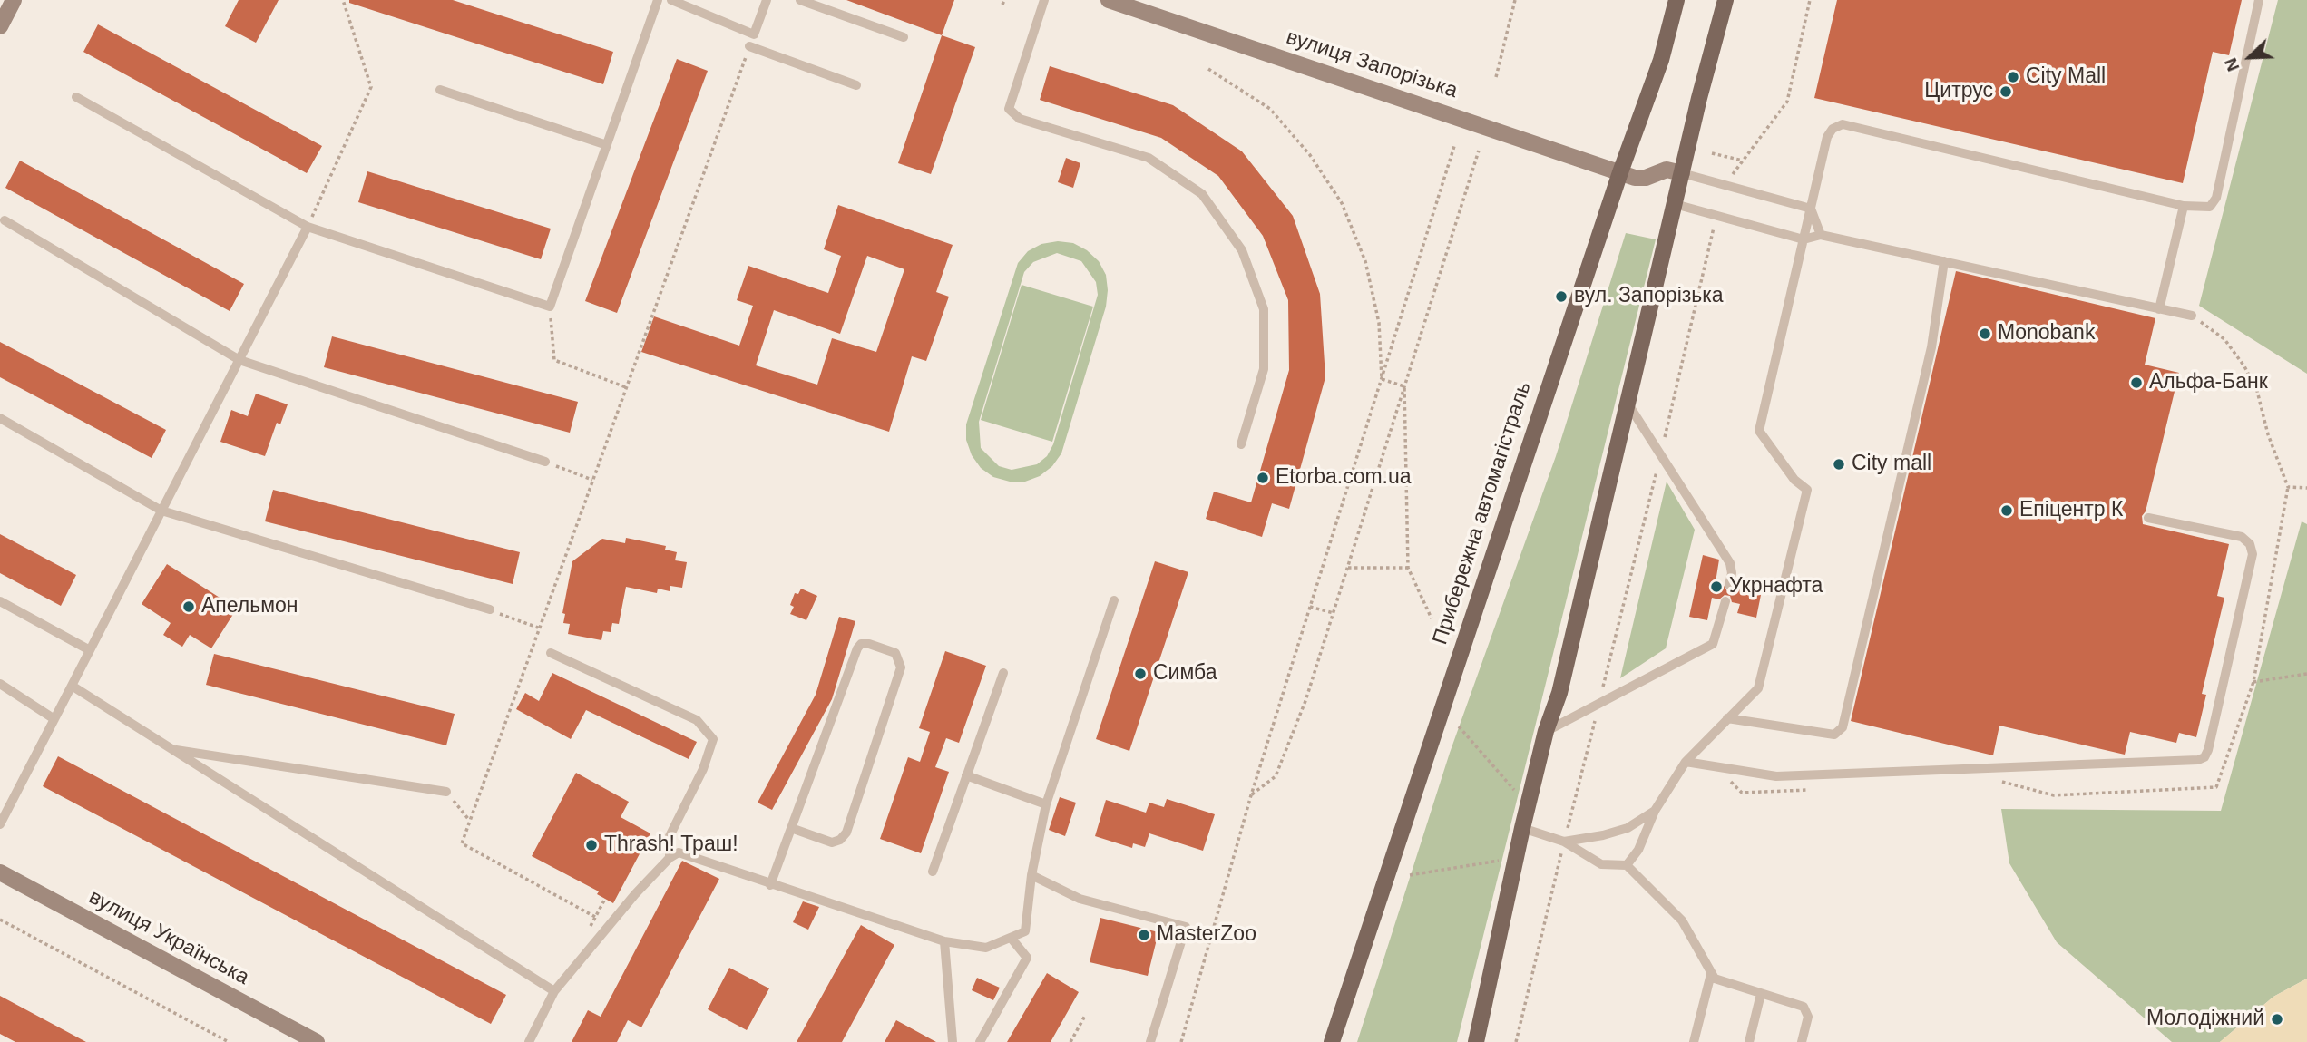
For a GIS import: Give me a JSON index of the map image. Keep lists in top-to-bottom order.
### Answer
{
  "streets": {
    "main road": ["Прибережна автомагістраль"],
    "street": ["вулиця Запорізька", "вулиця Українська"]
  },
  "crossings": [
    ["вулиця Запорізька", "Прибережна автомагістраль"]
  ],
  "places": [
    "City Mall",
    "Цитрус",
    "вул. Запорізька",
    "Monobank",
    "Альфа-Банк",
    "City mall",
    "Etorba.com.ua",
    "Епіцентр К",
    "Укрнафта",
    "Апельмон",
    "Симба",
    "Thrash! Траш!",
    "MasterZoo",
    "Молодіжний"
  ],
  "north": "bottom left"
}
